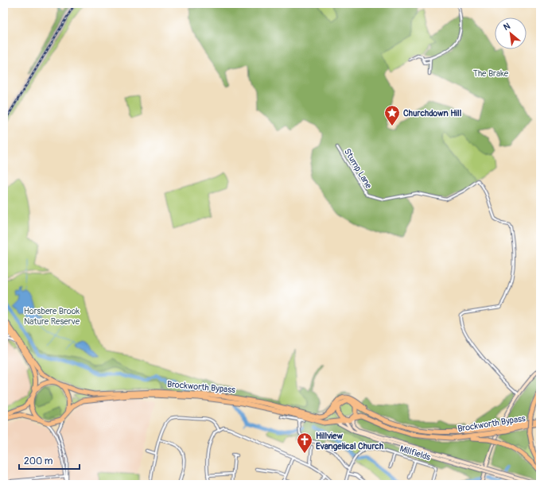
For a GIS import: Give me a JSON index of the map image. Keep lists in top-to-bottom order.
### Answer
{
  "streets": {
    "highway": ["Brockworth Bypass"],
    "street": ["Stump Lane", "Millfields"]
  },
  "parks": ["The Brake", "Horsbere Brook Nature Reserve"],
  "places": {
    "place": ["Churchdown Hill"],
    "church": ["Hillview Evangelical Church"]
  },
  "scale_bar": "200 m",
  "north": "top left"
}
